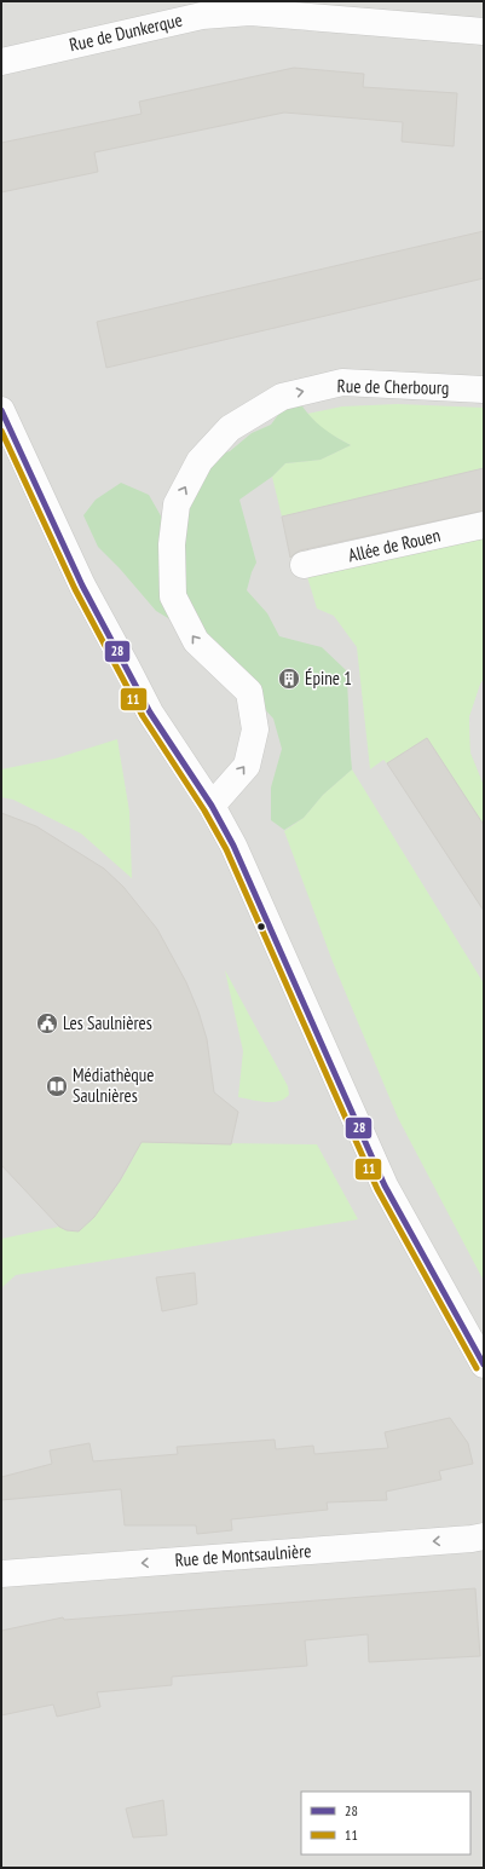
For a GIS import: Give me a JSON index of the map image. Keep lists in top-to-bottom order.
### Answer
{
  "streets": {
    "street": [
      "Rue de Dunkerque",
      "Rue de Cherbourg",
      "Allée de Rouen",
      "Rue de Montsaulnière"
    ]
  },
  "one_way": ["Rue de Montsaulnière"],
  "places": {
    "building": ["Épine 1"],
    "public building": ["Les Saulnières"],
    "library": ["Médiathèque Saulnières"]
  },
  "lines": ["transit line 28", "transit line 11"],
  "legend": ["28", "11"]
}
